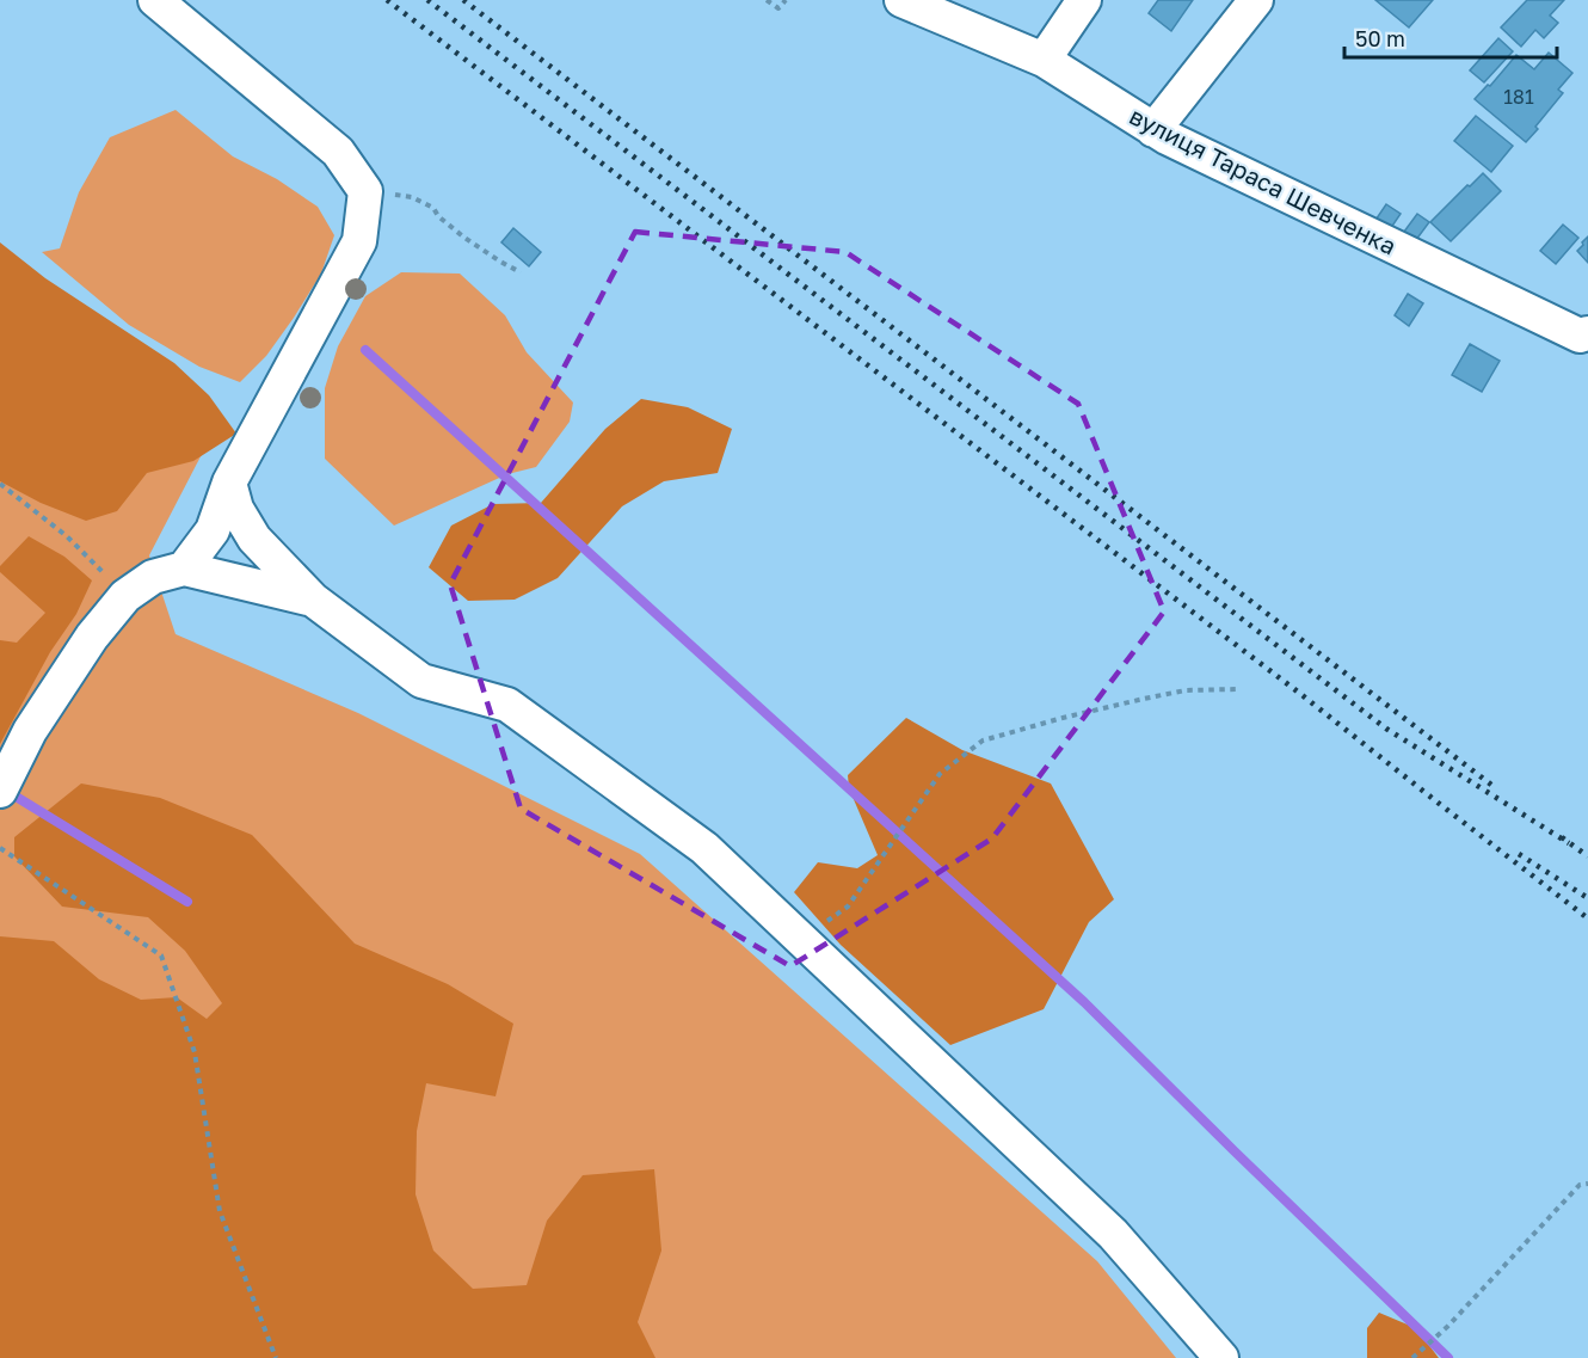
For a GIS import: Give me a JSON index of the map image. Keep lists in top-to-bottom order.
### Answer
{
  "streets": {
    "street": ["вулиця Тараса Шевченка"]
  },
  "house_numbers": ["181"],
  "scale_bar": "50 m"
}
